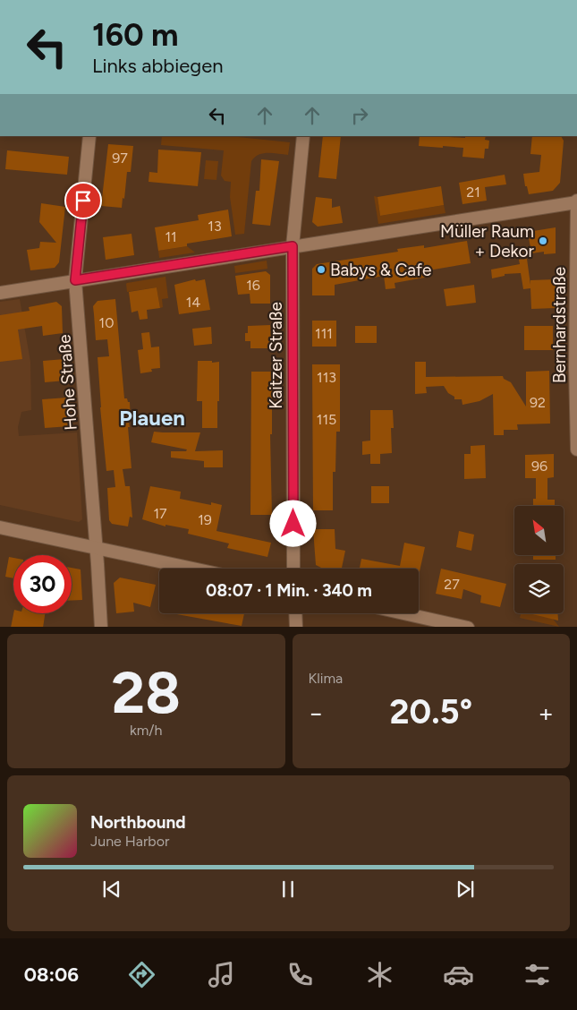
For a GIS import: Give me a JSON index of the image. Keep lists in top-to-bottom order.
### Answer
{
  "streets": {
    "street": ["Bernhardstraße", "Kaitzer Straße", "Hohe Straße"]
  },
  "districts": ["Plauen"],
  "places": ["Müller Raum + Dekor", "Babys & Cafe"],
  "house_numbers": [
    "97",
    "21",
    "13",
    "11",
    "16",
    "14",
    "10",
    "111",
    "113",
    "92",
    "115",
    "96",
    "17",
    "19",
    "27"
  ],
  "north": "top left",
  "page": {
    "turn": ["160 m", "Links abbiegen"],
    "limit": "30",
    "trip": "08:07 · 1 Min. · 340 m",
    "tile": [
      ["28", "km/h"],
      "Klima"
    ],
    "heat": ["−", "20.5°", "+"],
    "song": ["Northbound", "June Harbor"],
    "tabs": "08:06"
  }
}
